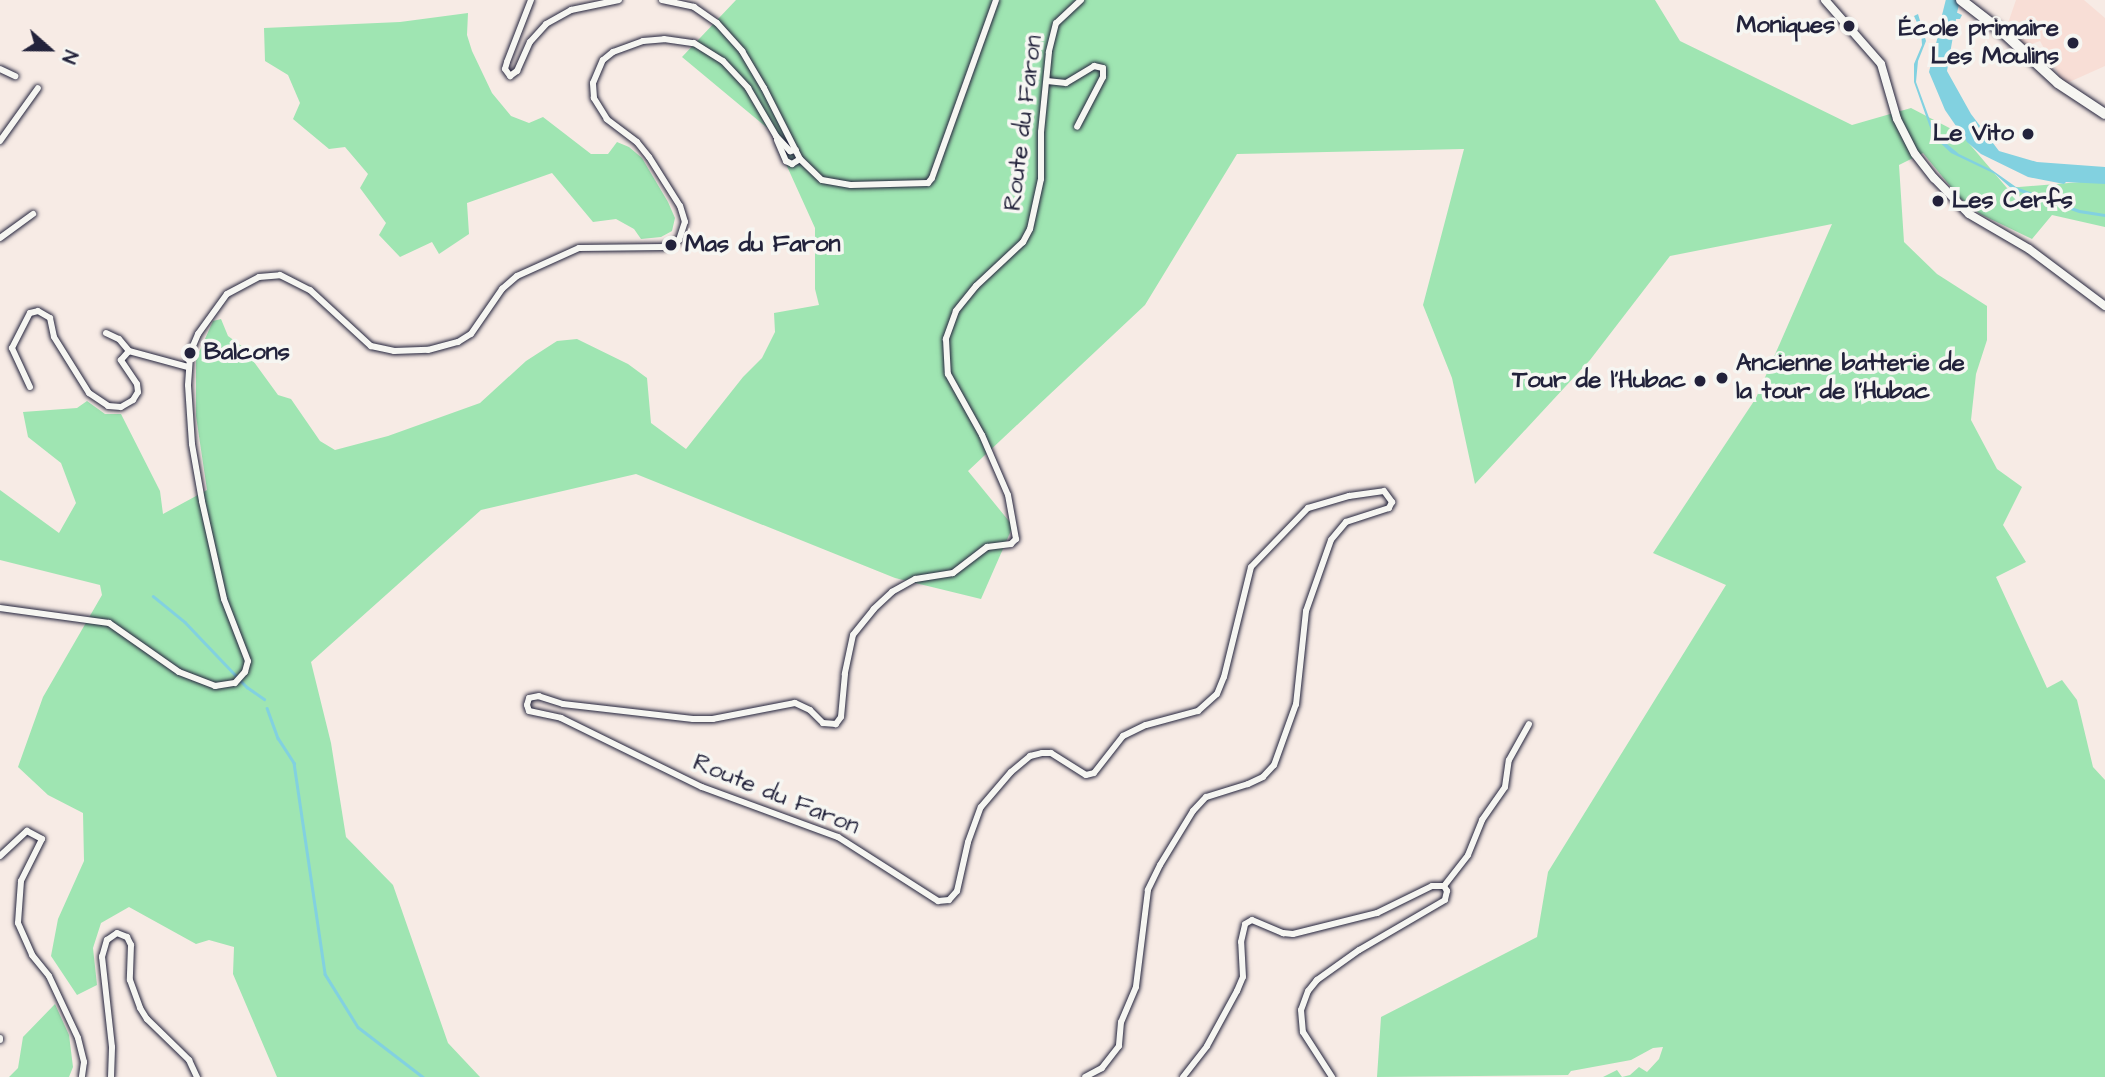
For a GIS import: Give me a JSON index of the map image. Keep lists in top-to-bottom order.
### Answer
{
  "streets": {
    "street": ["Route du Faron"]
  },
  "places": [
    "Moniques",
    "École primaire Les Moulins",
    "Le Vito",
    "Les Cerfs",
    "Mas du Faron",
    "Balcons",
    "Ancienne batterie de la tour de l'Hubac",
    "Tour de l’Hubac"
  ],
  "north": "right"
}
